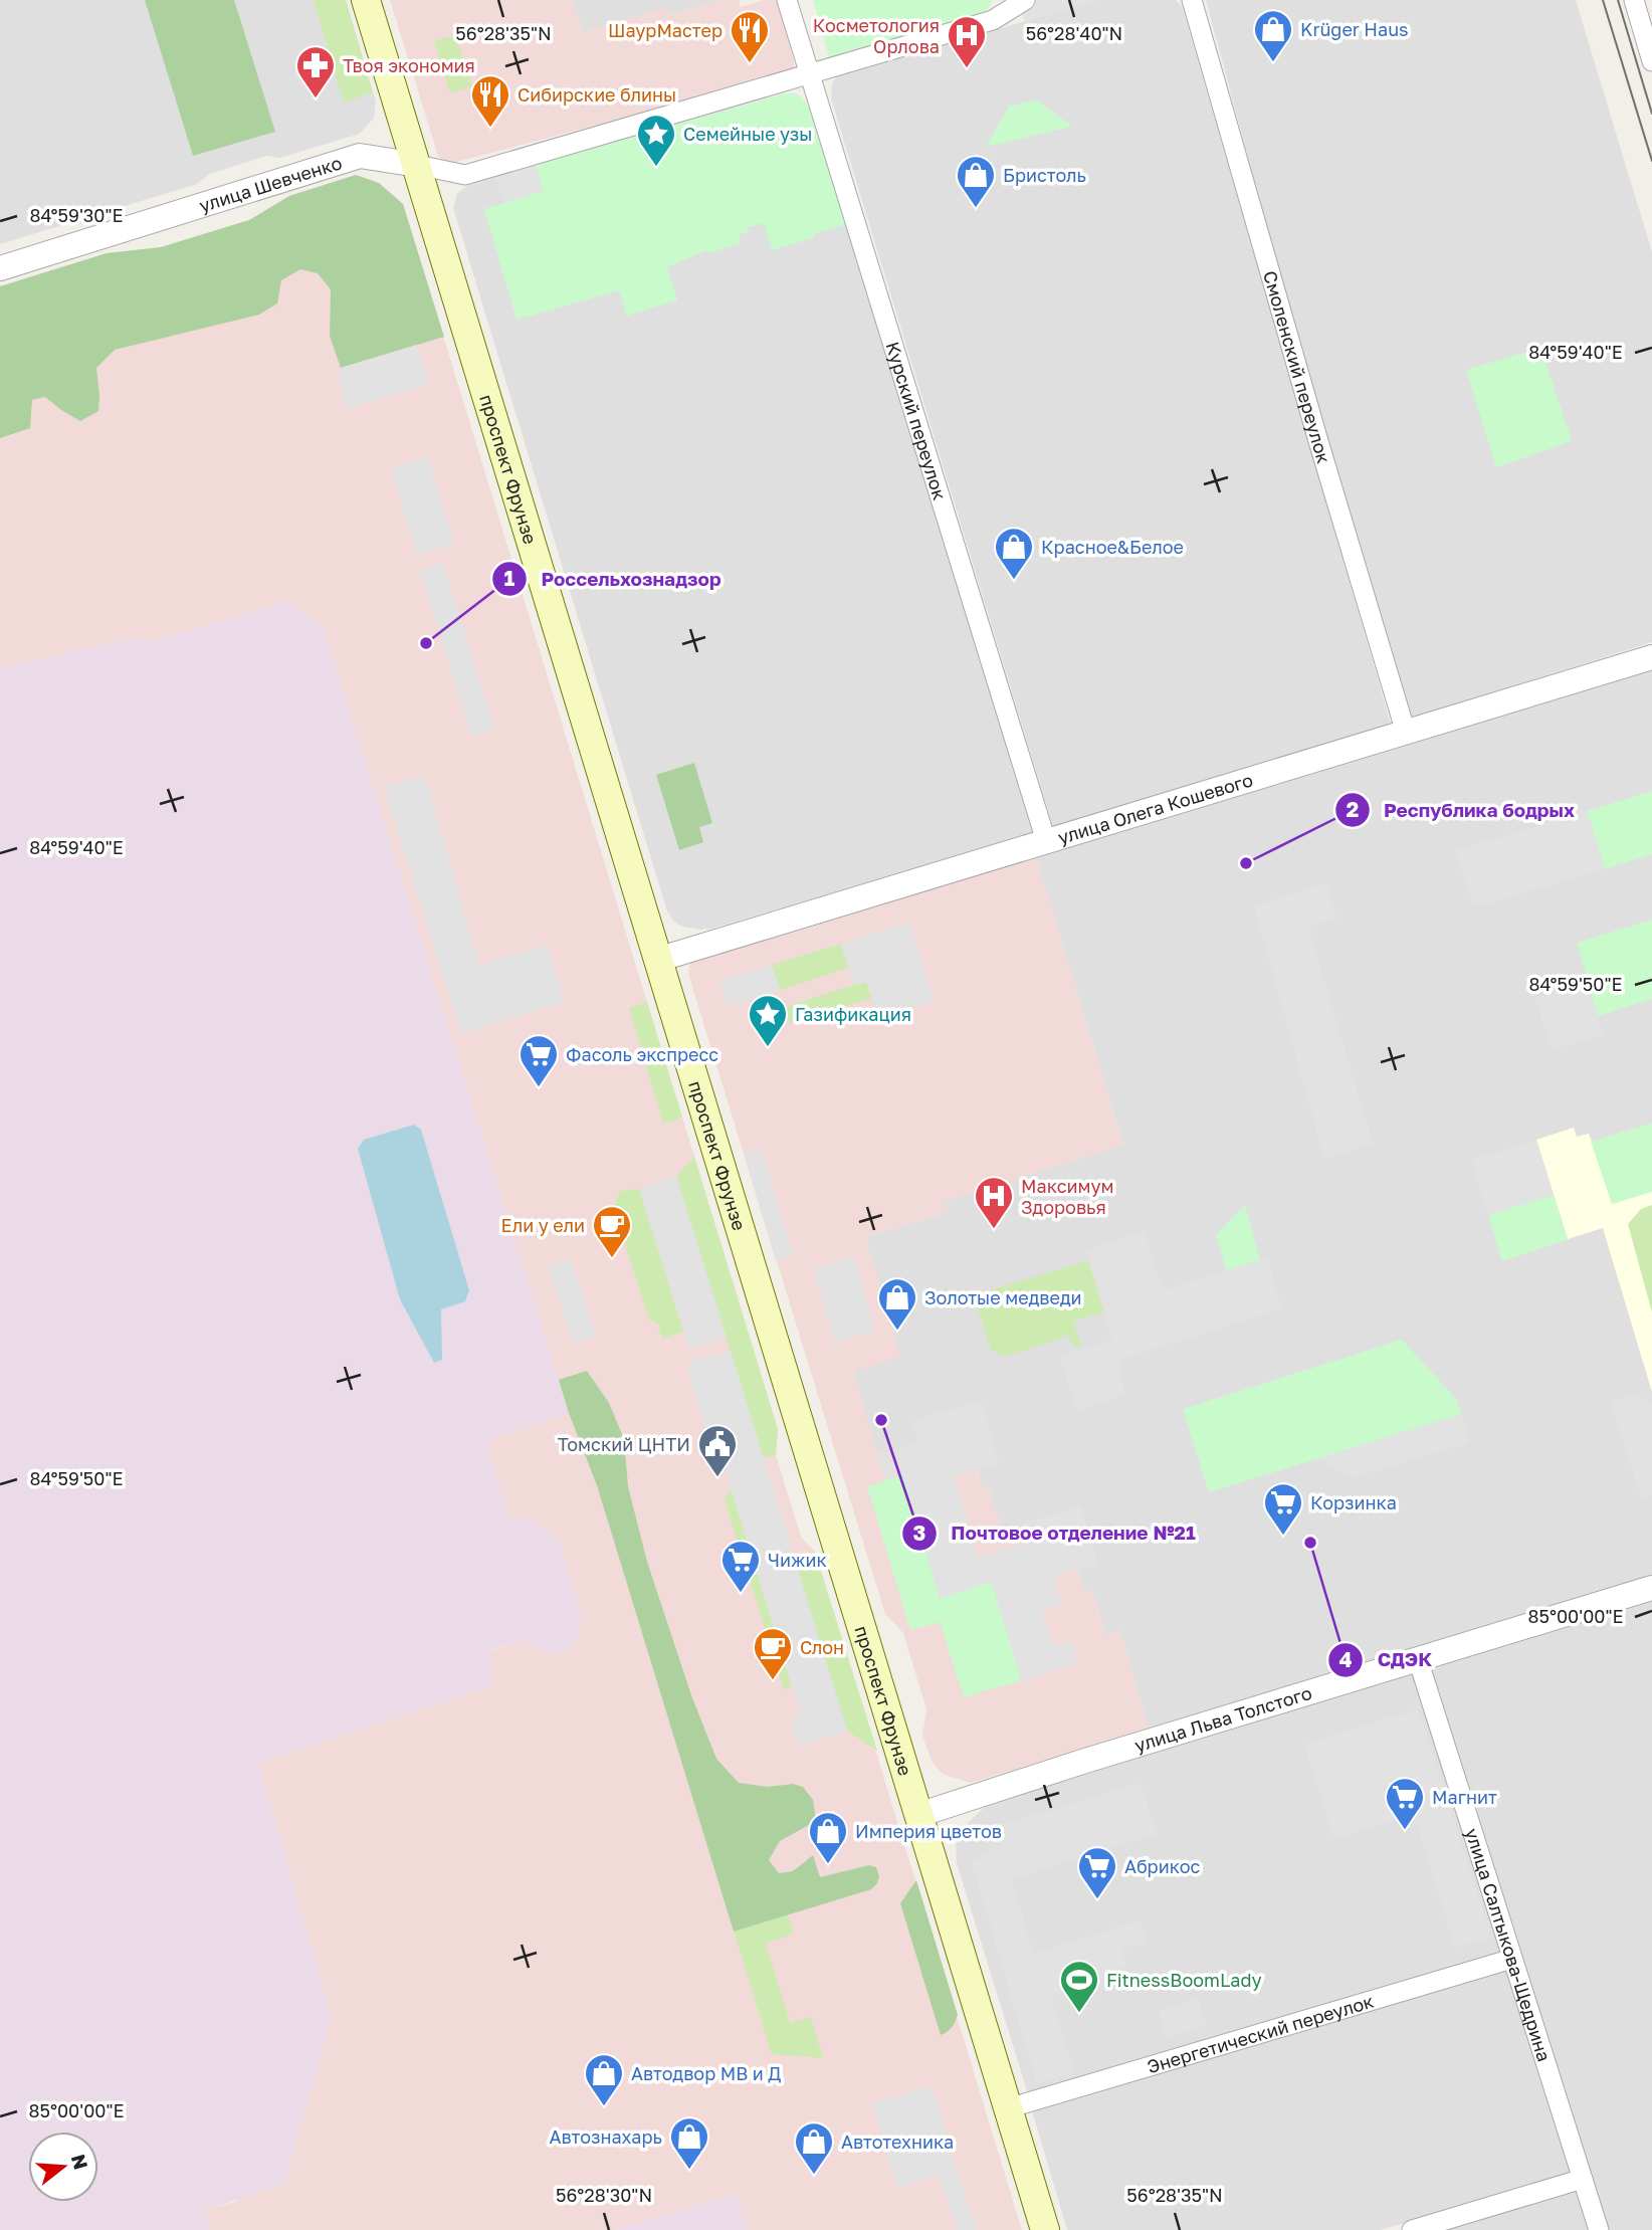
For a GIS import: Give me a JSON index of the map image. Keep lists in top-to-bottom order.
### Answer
{
  "streets": {
    "main road": ["проспект Фрунзе"],
    "street": [
      "улица Шевченко",
      "Смоленский переулок",
      "Курский переулок",
      "улица Олега Кошевого",
      "улица Льва Толстого",
      "улица Салтыкова-Щедрина",
      "Энергетический переулок"
    ]
  },
  "crossings": [
    ["улица Шевченко", "Курский переулок"],
    ["улица Шевченко", "проспект Фрунзе"],
    ["Смоленский переулок", "улица Олега Кошевого"],
    ["Курский переулок", "улица Олега Кошевого"],
    ["проспект Фрунзе", "улица Олега Кошевого"],
    ["проспект Фрунзе", "улица Льва Толстого"],
    ["проспект Фрунзе", "Энергетический переулок"],
    ["улица Льва Толстого", "улица Салтыкова-Щедрина"],
    ["улица Салтыкова-Щедрина", "Энергетический переулок"]
  ],
  "places": {
    "shop": [
      "Krüger Haus",
      "Бристоль",
      "Красное&Белое",
      "Золотые медведи",
      "Империя цветов",
      "Автодвор МВ и Д",
      "Автознахарь",
      "Автотехника"
    ],
    "restaurant": ["ШаурМастер", "Сибирские блины"],
    "hospital": ["Косметология Орлова", "Максимум Здоровья"],
    "pharmacy": ["Твоя экономия"],
    "place": ["Семейные узы", "Газификация"],
    "other": [
      "Россельхознадзор",
      "Республика бодрых",
      "Почтовое отделение №21",
      "СДЭК"
    ],
    "supermarket": [
      "Фасоль экспресс",
      "Корзинка",
      "Чижик",
      "Магнит",
      "Абрикос"
    ],
    "cafe": ["Ели у ели", "Слон"],
    "public building": ["Томский ЦНТИ"],
    "sports": ["FitnessBoomLady"]
  },
  "north": "right",
  "coordinates": [
    "56°28'35\"N",
    "56°28'40\"N",
    "84°59'30\"E",
    "84°59'40\"E",
    "84°59'50\"E",
    "85°00'00\"E",
    "56°28'30\"N"
  ]
}
